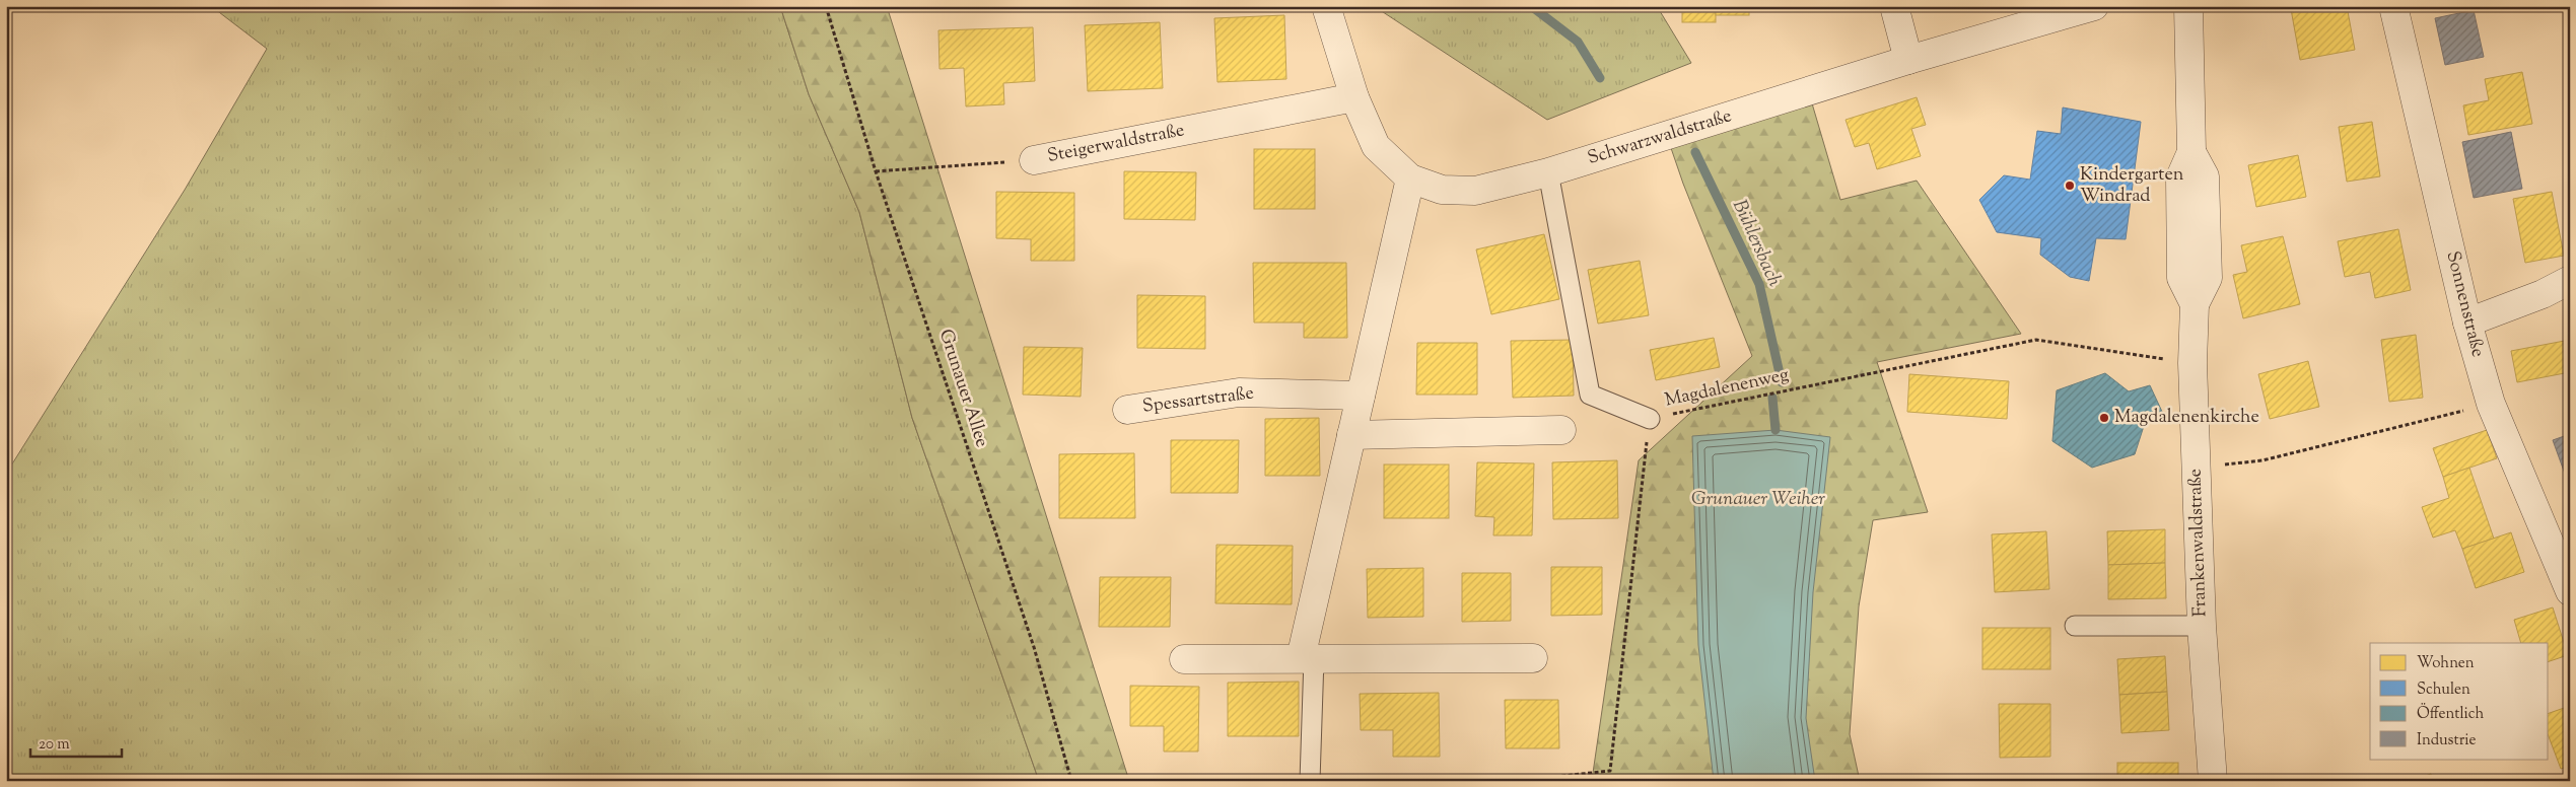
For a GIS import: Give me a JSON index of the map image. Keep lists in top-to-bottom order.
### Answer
{
  "streets": {
    "street": [
      "Schwarzwaldstraße",
      "Steigerwaldstraße",
      "Sonnenstraße",
      "Spessartstraße",
      "Frankenwaldstraße"
    ],
    "path": ["Grunauer Allee", "Magdalenenweg"]
  },
  "crossings": [
    ["Schwarzwaldstraße", "Steigerwaldstraße"],
    ["Steigerwaldstraße", "Grunauer Allee"],
    ["Magdalenenweg", "Frankenwaldstraße"]
  ],
  "water": ["Bühlersbach", "Grunauer Weiher"],
  "places": ["Kindergarten Windrad", "Magdalenenkirche"],
  "legend": [
    "Wohnen",
    "Schulen",
    "Öffentlich",
    "Industrie"
  ],
  "scale_bar": "20 m"
}
